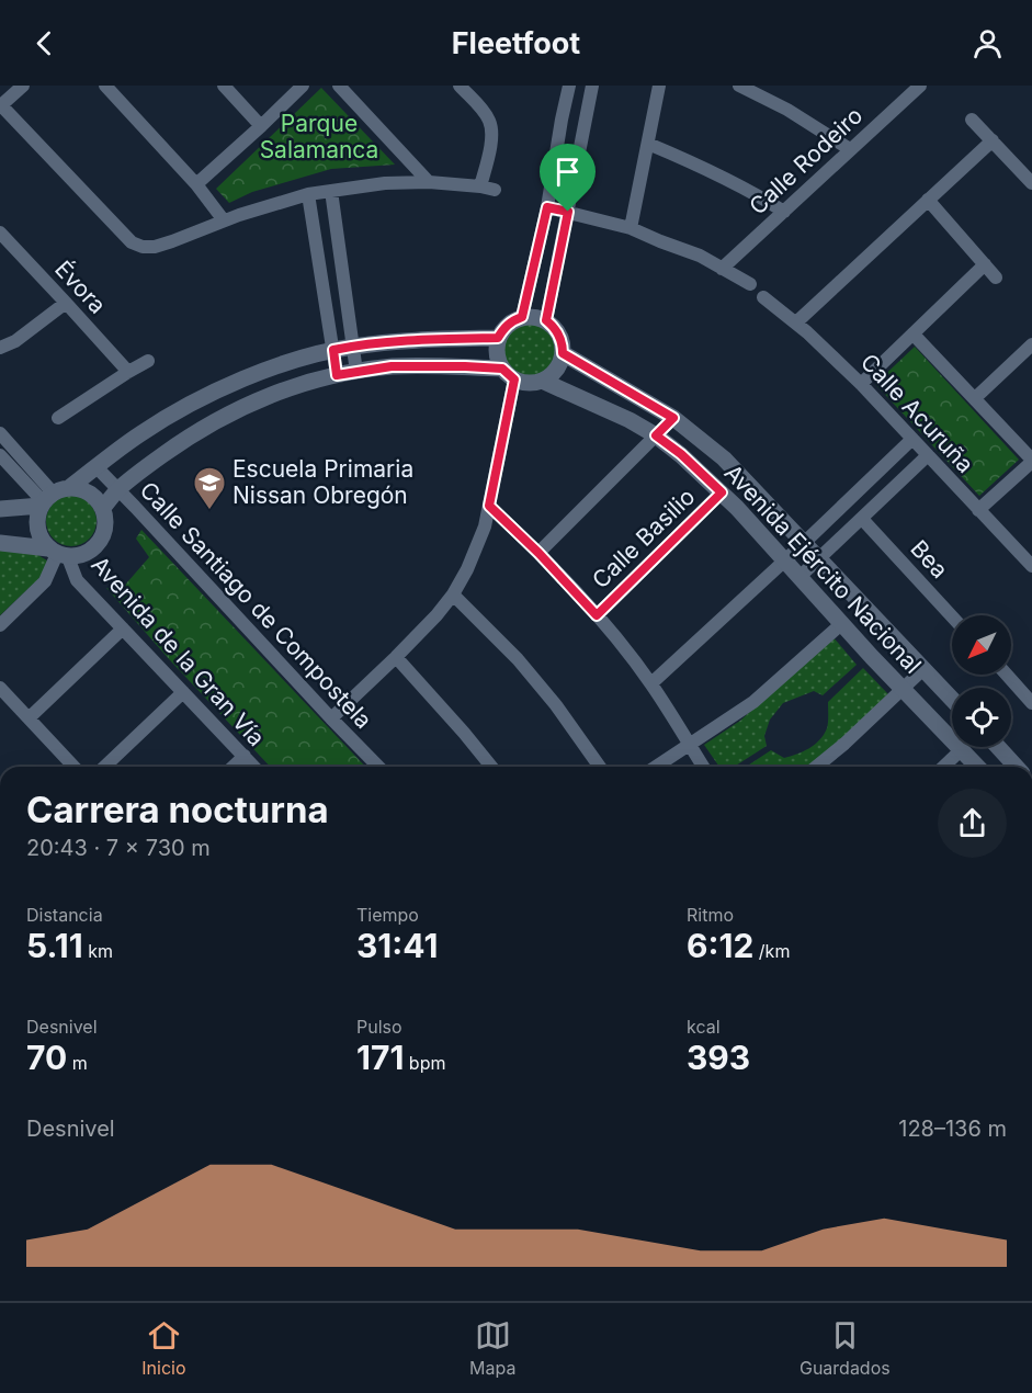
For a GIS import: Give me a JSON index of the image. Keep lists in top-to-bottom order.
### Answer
{
  "streets": {
    "street": [
      "Calle Rodeiro",
      "Évora",
      "Calle Acuruña",
      "Calle Basilio",
      "Bea",
      "Avenida Ejército Nacional",
      "Calle Santiago de Compostela",
      "Avenida de la Gran Vía"
    ]
  },
  "crossings": [
    ["Calle Basilio", "Avenida Ejército Nacional"]
  ],
  "parks": ["Parque Salamanca"],
  "places": {
    "school or university": ["Escuela Primaria Nissan Obregón"]
  },
  "north": "bottom left",
  "page": {
    "header": "Fleetfoot",
    "heading": ["Carrera nocturna", "20:43 · 7 × 730 m"],
    "stats": [
      ["Distancia", "5.11 km"],
      ["Tiempo", "31:41"],
      ["Ritmo", "6:12 /km"],
      ["Desnivel", "70 m"],
      ["Pulso", "171 bpm"],
      ["kcal", "393"]
    ],
    "chart": ["Desnivel", "128–136 m"],
    "tabs": ["Inicio", "Mapa", "Guardados"]
  }
}
